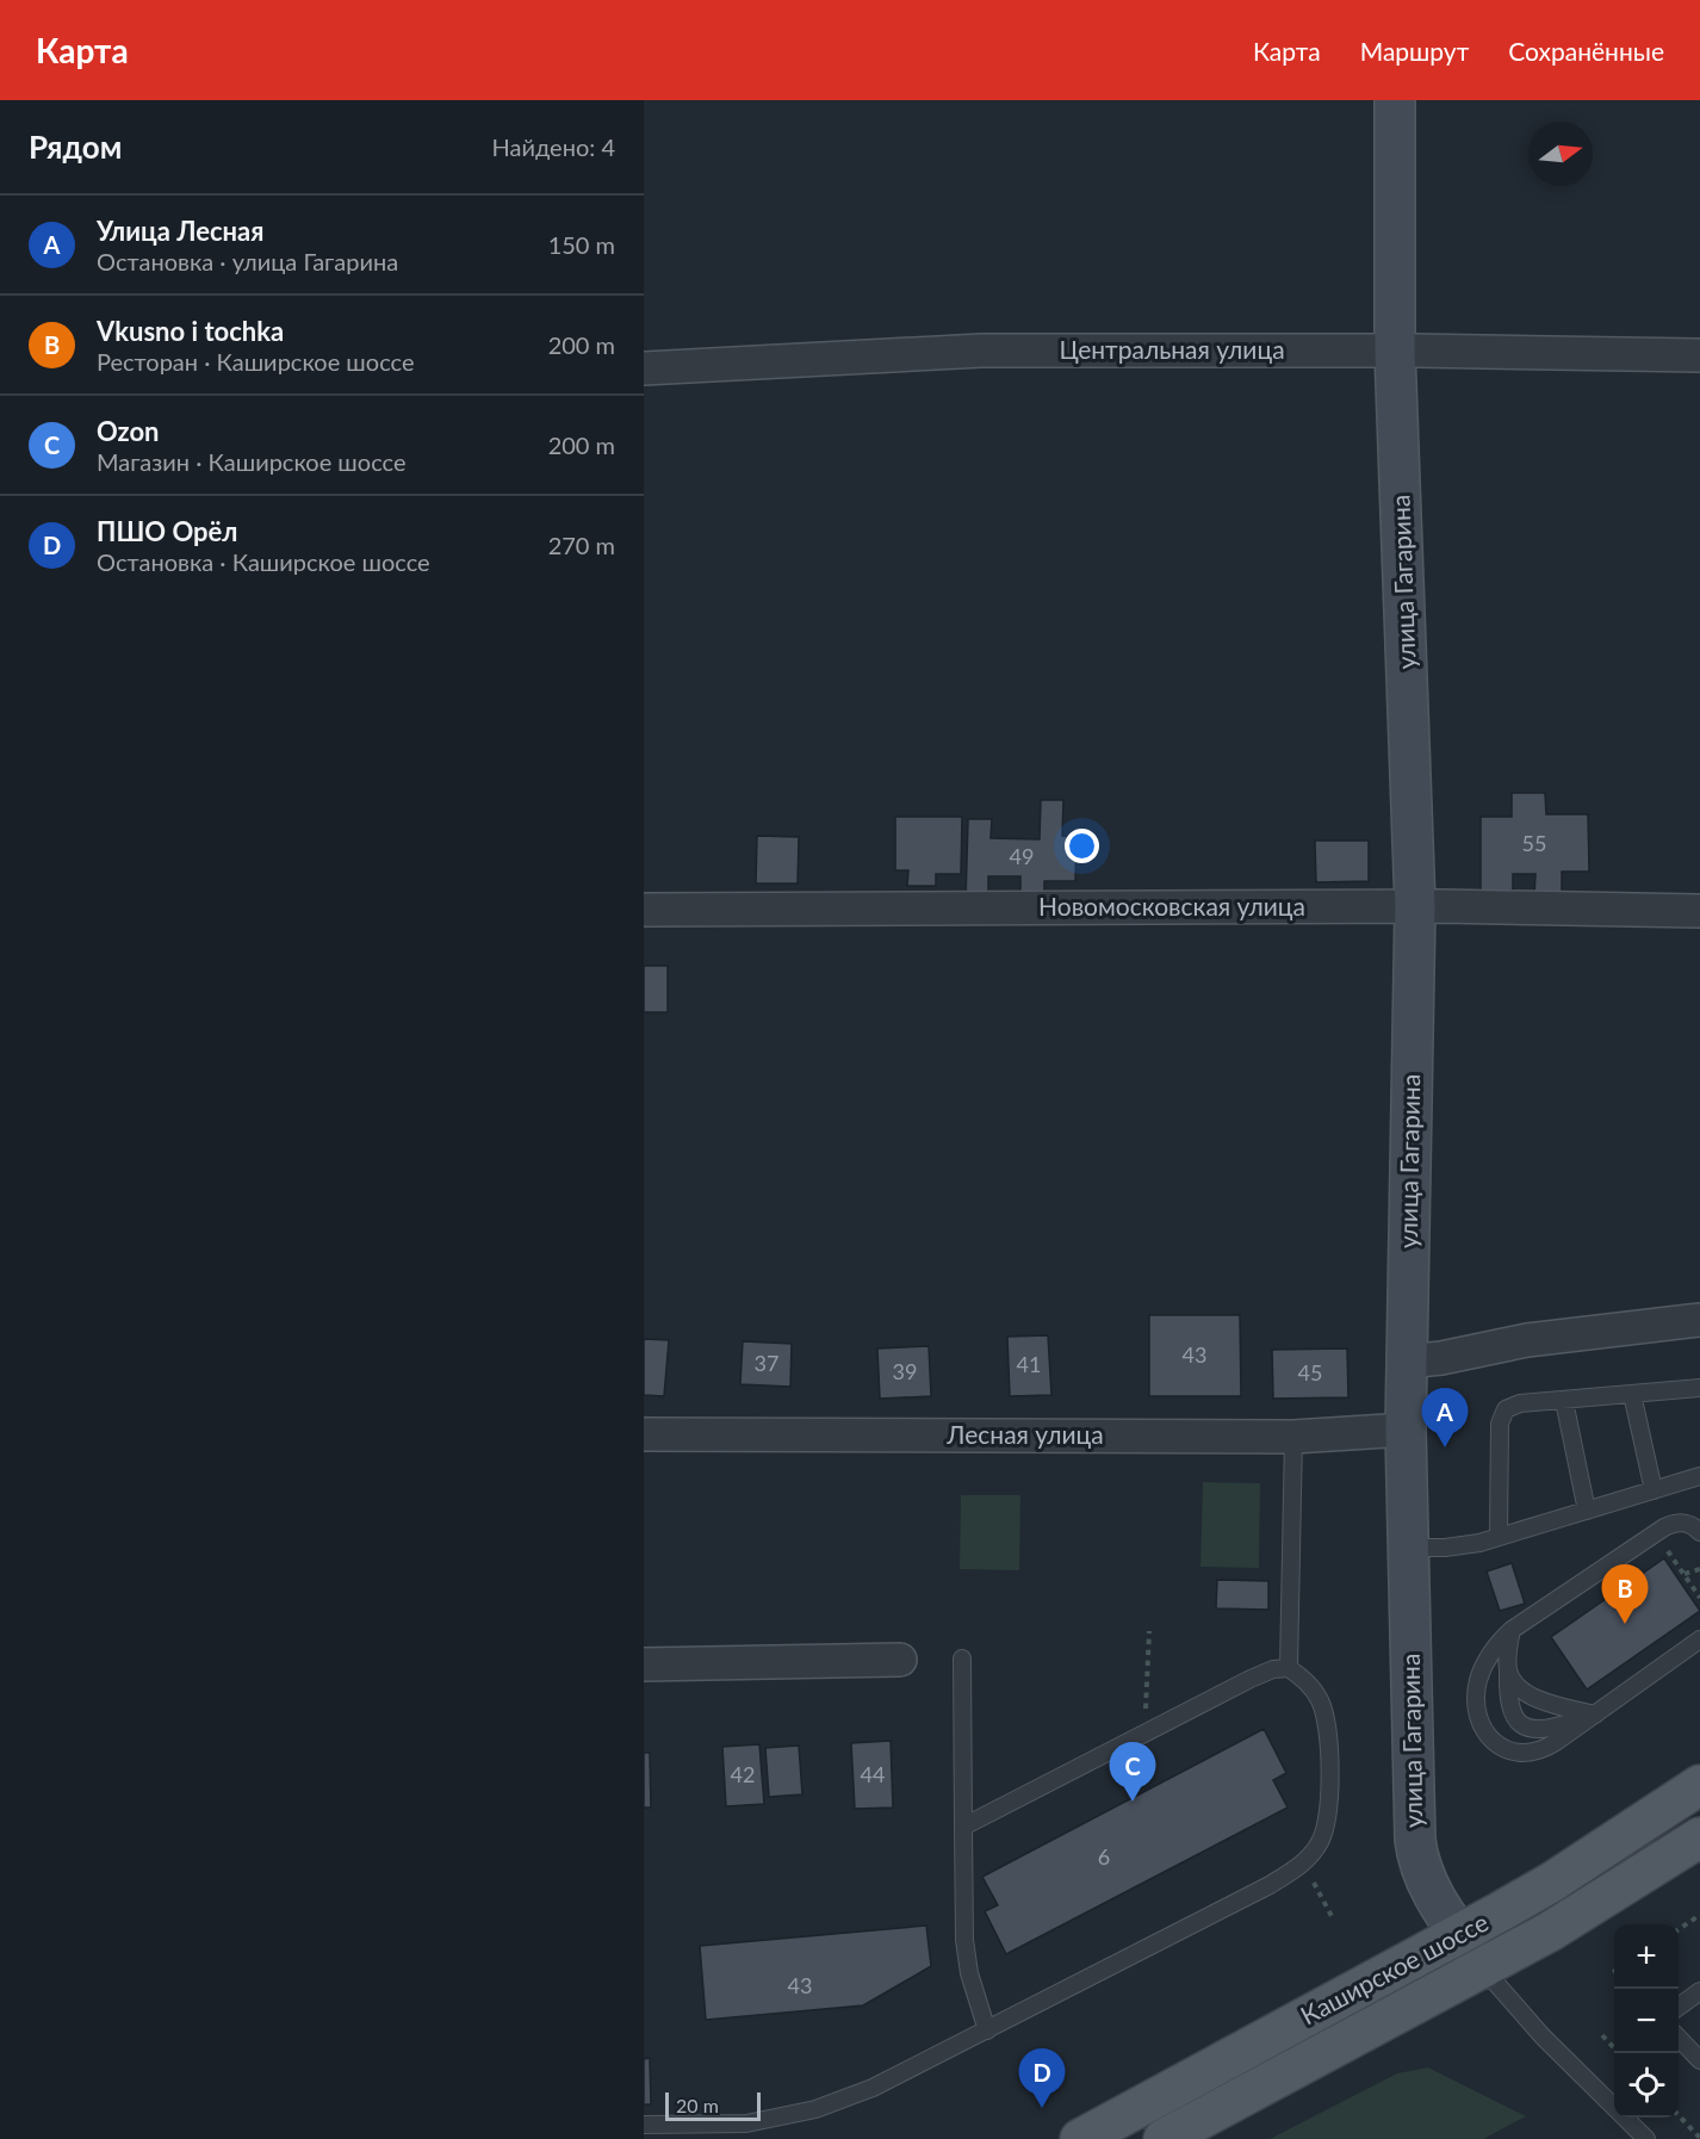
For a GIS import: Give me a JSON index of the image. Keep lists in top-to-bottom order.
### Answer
{
  "streets": {
    "main road": ["Каширское шоссе"],
    "street": [
      "Центральная улица",
      "улица Гагарина",
      "Новомосковская улица",
      "Лесная улица"
    ]
  },
  "crossings": [
    ["Центральная улица", "улица Гагарина"],
    ["улица Гагарина", "Новомосковская улица"],
    ["улица Гагарина", "Лесная улица"],
    ["улица Гагарина", "Каширское шоссе"]
  ],
  "house_numbers": [
    "55",
    "49",
    "43",
    "37",
    "41",
    "39",
    "45",
    "42",
    "44",
    "6",
    "43"
  ],
  "scale_bar": "20 m",
  "north": "right",
  "page": {
    "header": "Карта",
    "nav": ["Карта", "Маршрут", "Сохранённые"],
    "heading": ["Рядом", "Найдено: 4"],
    "list": [
      {
        "mark": "A",
        "name": "Улица Лесная",
        "note": "Остановка · улица Гагарина",
        "value": "150 m"
      },
      {
        "mark": "B",
        "name": "Vkusno i tochka",
        "note": "Ресторан · Каширское шоссе",
        "value": "200 m"
      },
      {
        "mark": "C",
        "name": "Ozon",
        "note": "Магазин · Каширское шоссе",
        "value": "200 m"
      },
      {
        "mark": "D",
        "name": "ПШО Орёл",
        "note": "Остановка · Каширское шоссе",
        "value": "270 m"
      }
    ],
    "pins": [
      "A",
      "B",
      "C",
      "D"
    ],
    "map_buttons": ["+", "−"],
    "scale": "20 m"
  }
}
